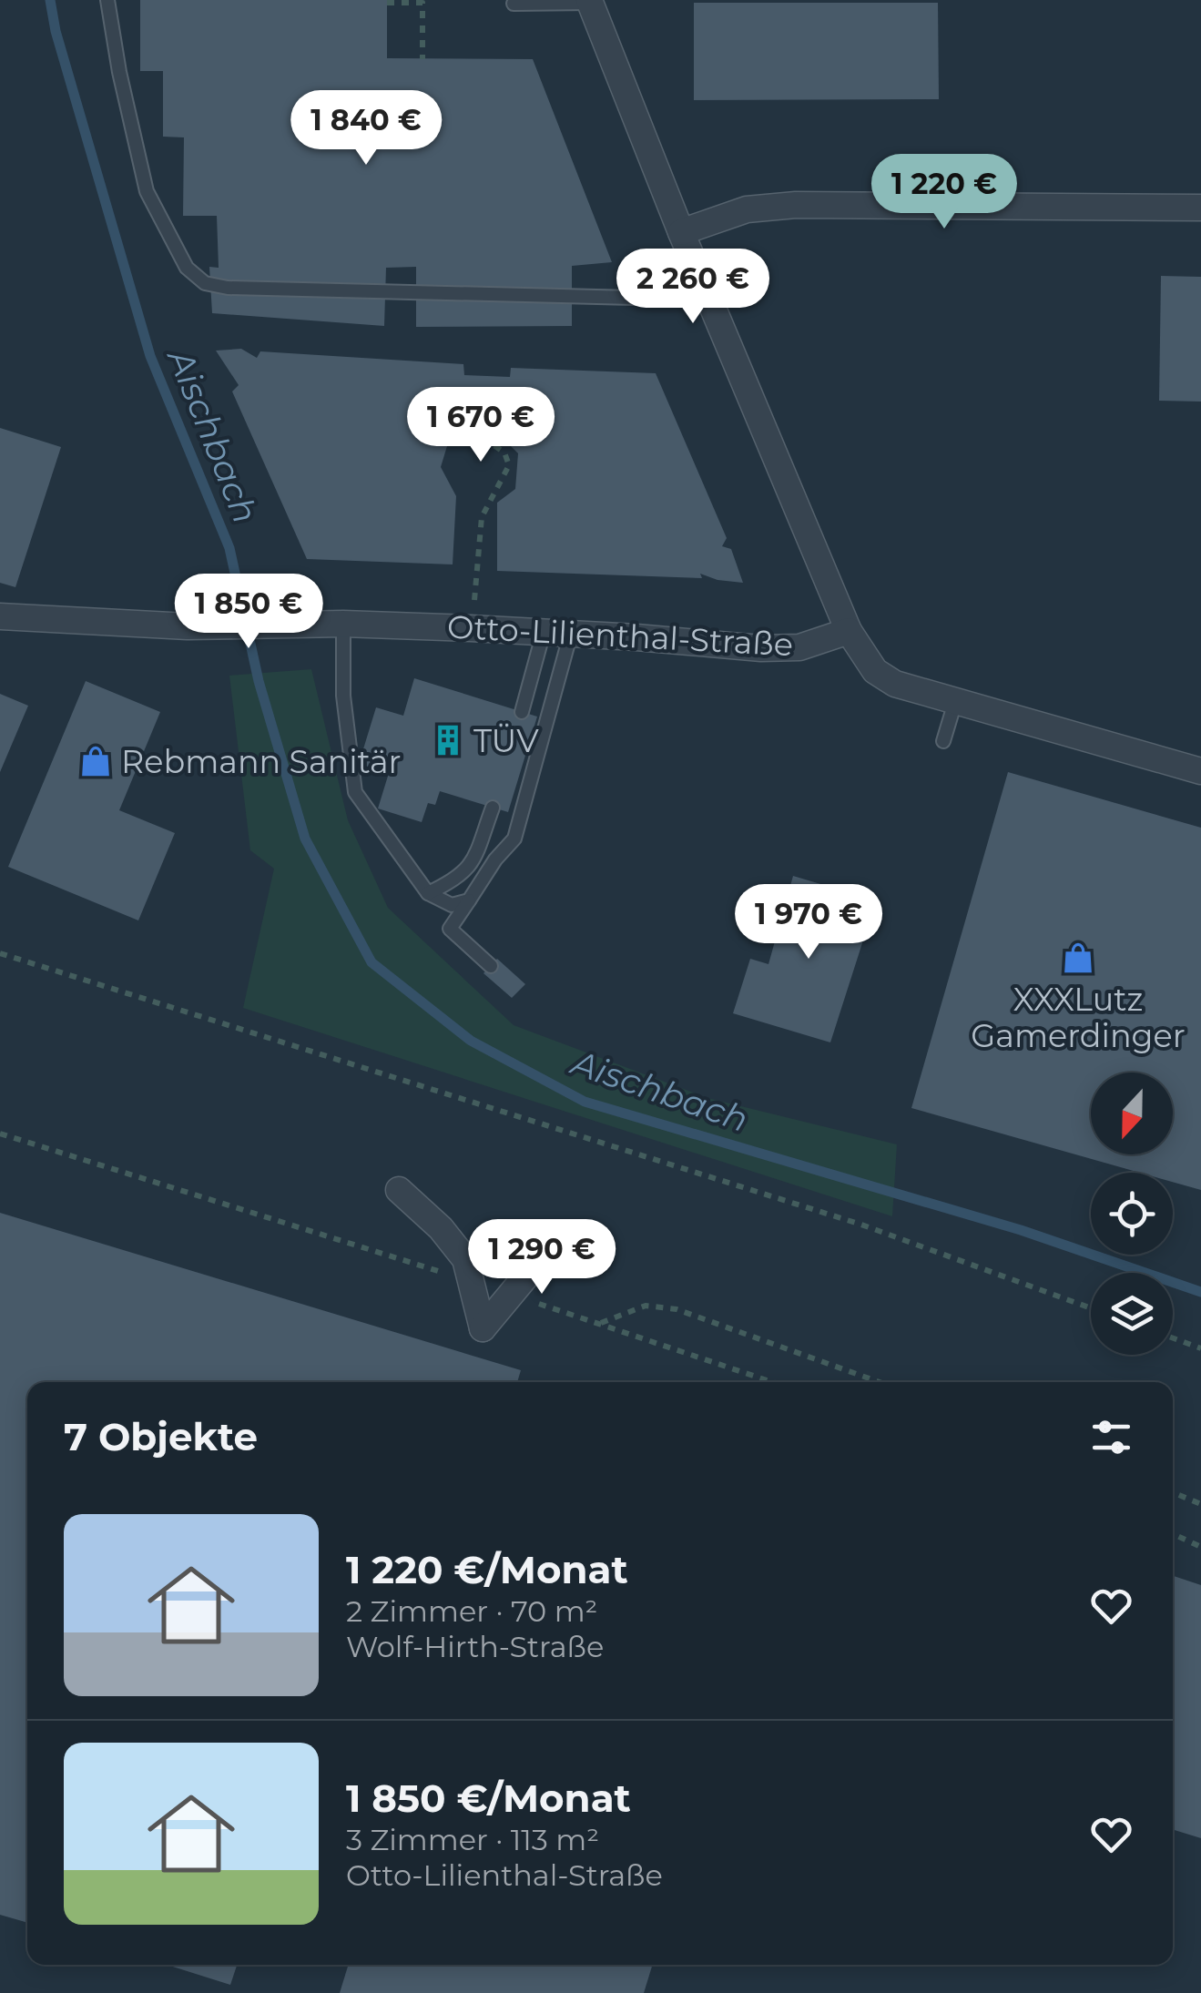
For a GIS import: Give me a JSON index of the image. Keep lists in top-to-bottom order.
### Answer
{
  "streets": {
    "street": ["Otto-Lilienthal-Straße"]
  },
  "water": ["Aischbach"],
  "places": {
    "building": ["TÜV"],
    "shop": ["Rebmann Sanitär", "XXXLutz Gamerdinger"]
  },
  "north": "bottom",
  "page": {
    "price": [
      "1 840 €",
      "1 220 €",
      "2 260 €",
      "1 670 €",
      "1 850 €",
      "1 970 €",
      "1 290 €"
    ],
    "heading": "7 Objekte",
    "list": [
      {
        "name": "1 220 €/Monat",
        "note": "2 Zimmer · 70 m² · Wolf-Hirth-Straße"
      },
      {
        "name": "1 850 €/Monat",
        "note": "3 Zimmer · 113 m² · Otto-Lilienthal-Straße"
      }
    ]
  }
}
